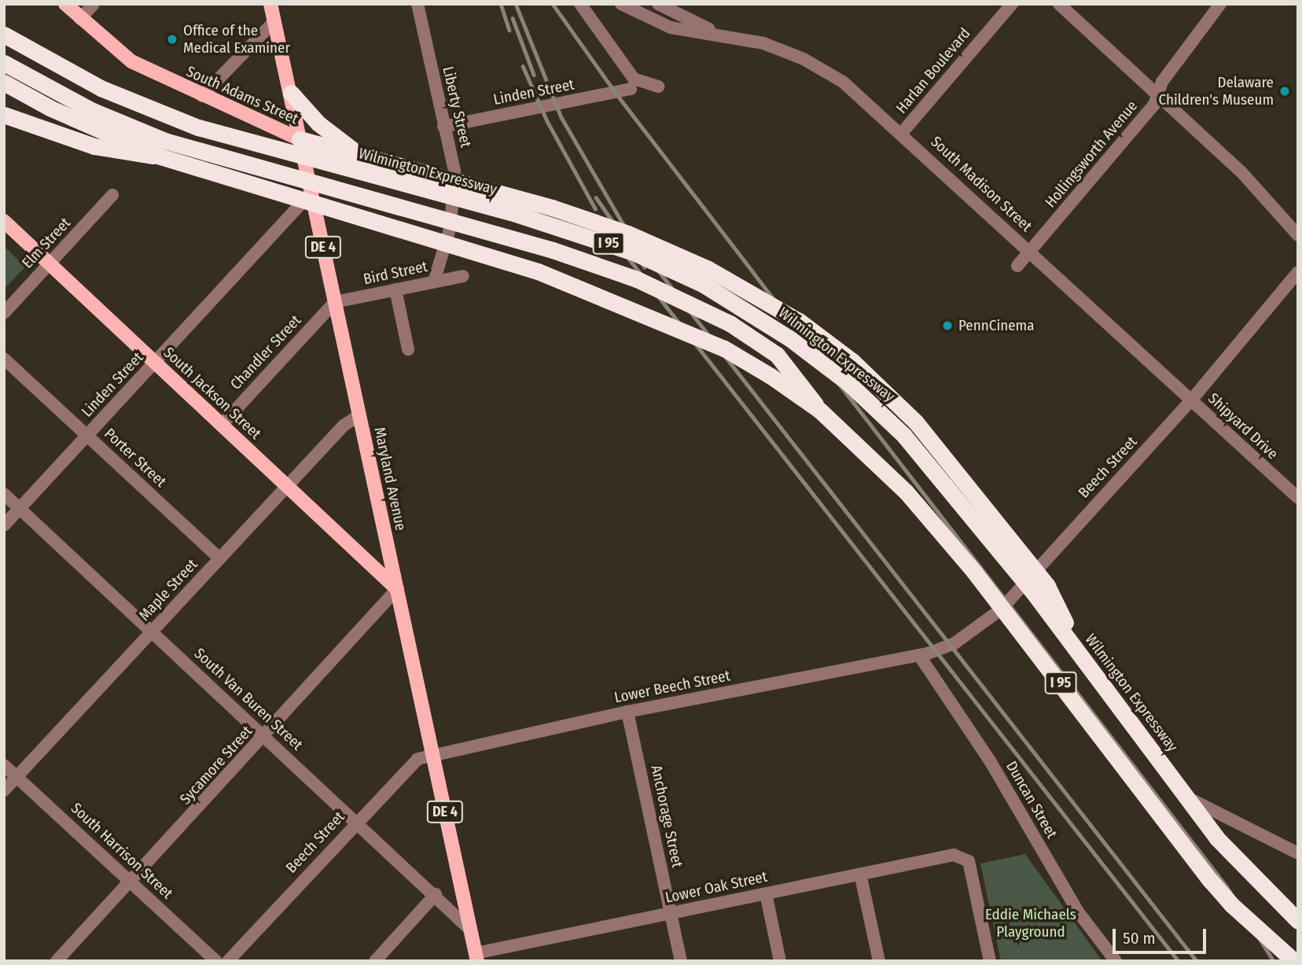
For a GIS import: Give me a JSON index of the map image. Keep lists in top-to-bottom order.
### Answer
{
  "streets": {
    "highway": ["Wilmington Expressway", "I 95"],
    "main road": [
      "South Adams Street",
      "DE 4",
      "South Jackson Street",
      "Maryland Avenue"
    ],
    "street": [
      "Harlan Boulevard",
      "Linden Street",
      "Liberty Street",
      "Hollingsworth Avenue",
      "South Madison Street",
      "Elm Street",
      "Bird Street",
      "Chandler Street",
      "Shipyard Drive",
      "Porter Street",
      "Beech Street",
      "Maple Street",
      "Lower Beech Street",
      "South Van Buren Street",
      "Sycamore Street",
      "Duncan Street",
      "Anchorage Street",
      "South Harrison Street",
      "Lower Oak Street"
    ]
  },
  "crossings": [
    ["Harlan Boulevard", "South Madison Street"],
    ["Linden Street", "Liberty Street"],
    ["Linden Street", "South Jackson Street"],
    ["Linden Street", "Porter Street"],
    ["Linden Street", "Maryland Avenue"],
    ["Linden Street", "South Van Buren Street"],
    ["South Adams Street", "Maryland Avenue"],
    ["Liberty Street", "Bird Street"],
    ["Hollingsworth Avenue", "South Madison Street"],
    ["South Madison Street", "Shipyard Drive"],
    ["South Madison Street", "Beech Street"],
    ["Elm Street", "South Jackson Street"],
    ["Bird Street", "Chandler Street"],
    ["Bird Street", "Maryland Avenue"],
    ["Chandler Street", "South Jackson Street"],
    ["Chandler Street", "Maryland Avenue"],
    ["South Jackson Street", "Maryland Avenue"],
    ["South Jackson Street", "Maple Street"],
    ["South Jackson Street", "Sycamore Street"],
    ["Shipyard Drive", "Beech Street"],
    ["Porter Street", "Maple Street"],
    ["Beech Street", "Maryland Avenue"],
    ["Beech Street", "Lower Beech Street"],
    ["Beech Street", "South Van Buren Street"],
    ["Beech Street", "Duncan Street"],
    ["Maryland Avenue", "Maple Street"],
    ["Maryland Avenue", "Lower Beech Street"],
    ["Maryland Avenue", "South Van Buren Street"],
    ["Maryland Avenue", "Sycamore Street"],
    ["Maryland Avenue", "Lower Oak Street"],
    ["Maple Street", "South Van Buren Street"],
    ["Maple Street", "South Harrison Street"],
    ["Lower Beech Street", "Duncan Street"],
    ["Lower Beech Street", "Anchorage Street"],
    ["South Van Buren Street", "Sycamore Street"],
    ["Sycamore Street", "South Harrison Street"],
    ["Anchorage Street", "Lower Oak Street"]
  ],
  "parks": ["Eddie Michaels Playground"],
  "places": ["Office of the Medical Examiner", "Delaware Children's Museum", "PennCinema"],
  "scale_bar": "50 m"
}
